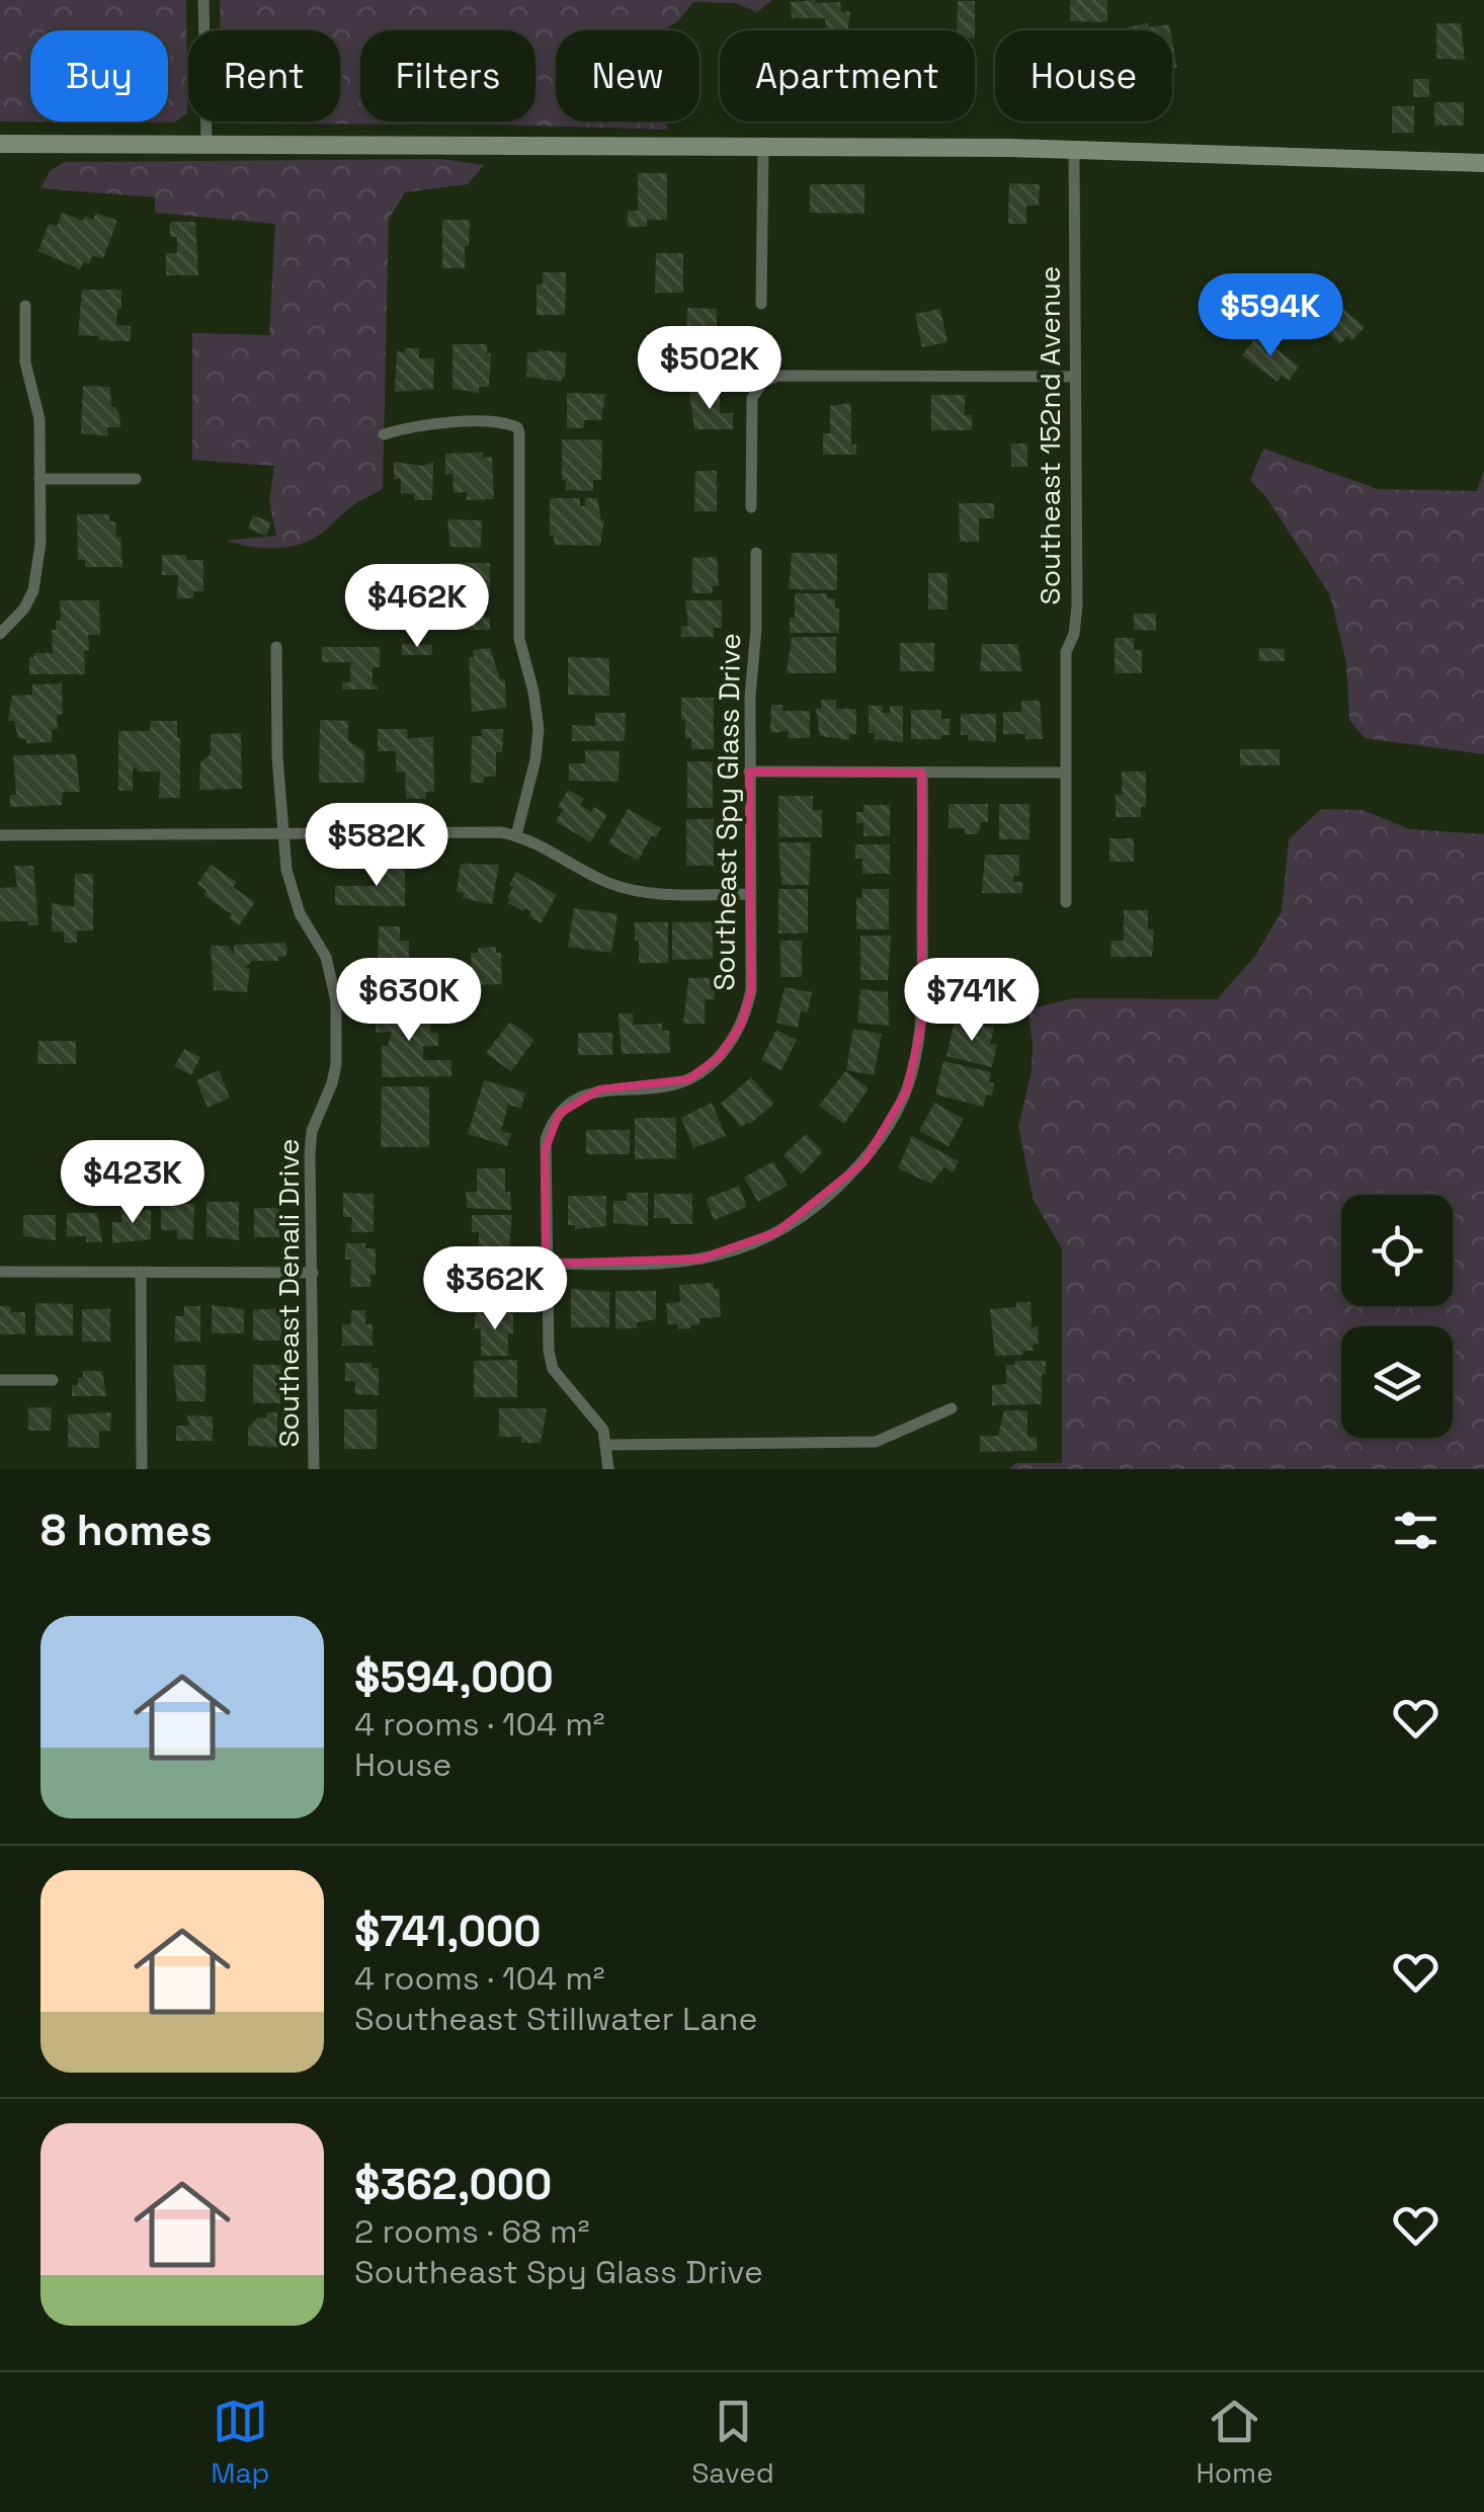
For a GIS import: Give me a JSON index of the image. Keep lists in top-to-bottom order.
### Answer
{
  "streets": {
    "street": ["Southeast 152nd Avenue", "Southeast Spy Glass Drive", "Southeast Denali Drive"]
  },
  "page": {
    "chip": [
      "Buy",
      "Rent",
      "Filters",
      "New",
      "Apartment",
      "House"
    ],
    "price": [
      "$594K",
      "$502K",
      "$462K",
      "$582K",
      "$630K",
      "$741K",
      "$423K",
      "$362K"
    ],
    "heading": "8 homes",
    "list": [
      {
        "name": "$594,000",
        "note": "4 rooms · 104 m² · House"
      },
      {
        "name": "$741,000",
        "note": "4 rooms · 104 m² · Southeast Stillwater Lane"
      },
      {
        "name": "$362,000",
        "note": "2 rooms · 68 m² · Southeast Spy Glass Drive"
      }
    ],
    "tabs": ["Map", "Saved", "Home"]
  }
}
